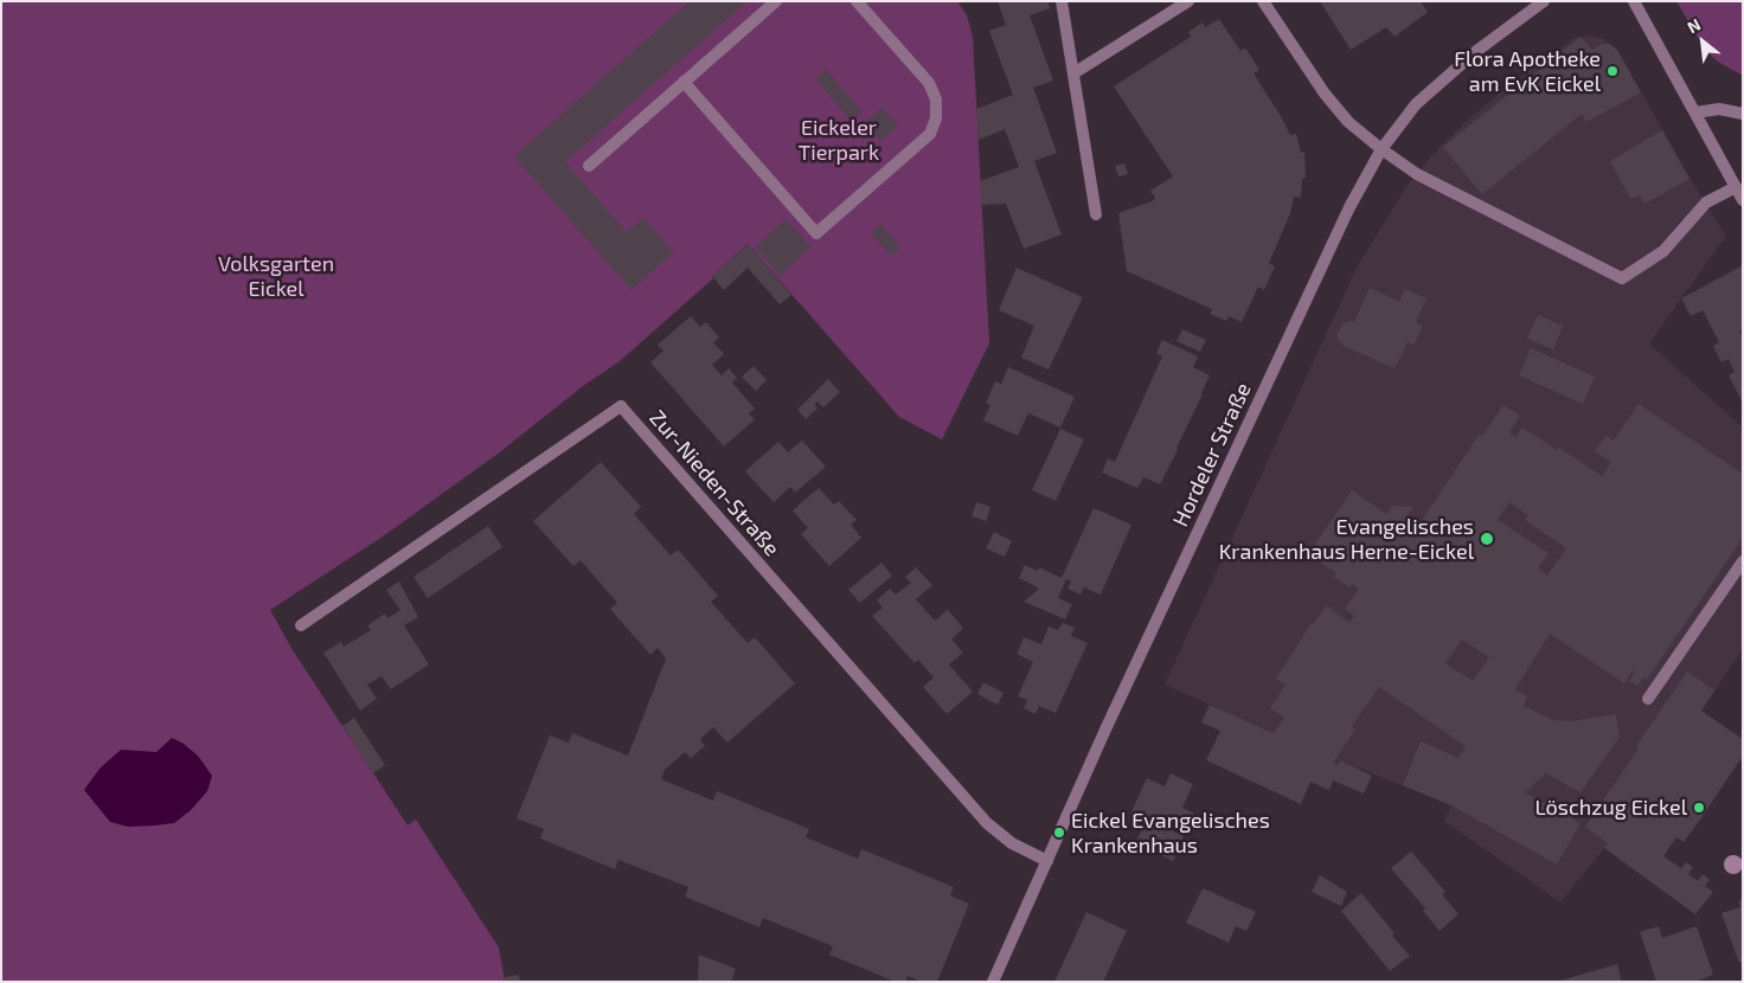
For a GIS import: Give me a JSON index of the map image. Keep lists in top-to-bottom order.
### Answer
{
  "streets": {
    "street": ["Hordeler Straße", "Zur-Nieden-Straße"]
  },
  "crossings": [
    ["Hordeler Straße", "Zur-Nieden-Straße"]
  ],
  "parks": ["Eickeler Tierpark", "Volksgarten Eickel"],
  "places": [
    "Flora Apotheke am EvK Eickel",
    "Evangelisches Krankenhaus Herne-Eickel",
    "Löschzug Eickel",
    "Eickel Evangelisches Krankenhaus"
  ],
  "north": "top left"
}
